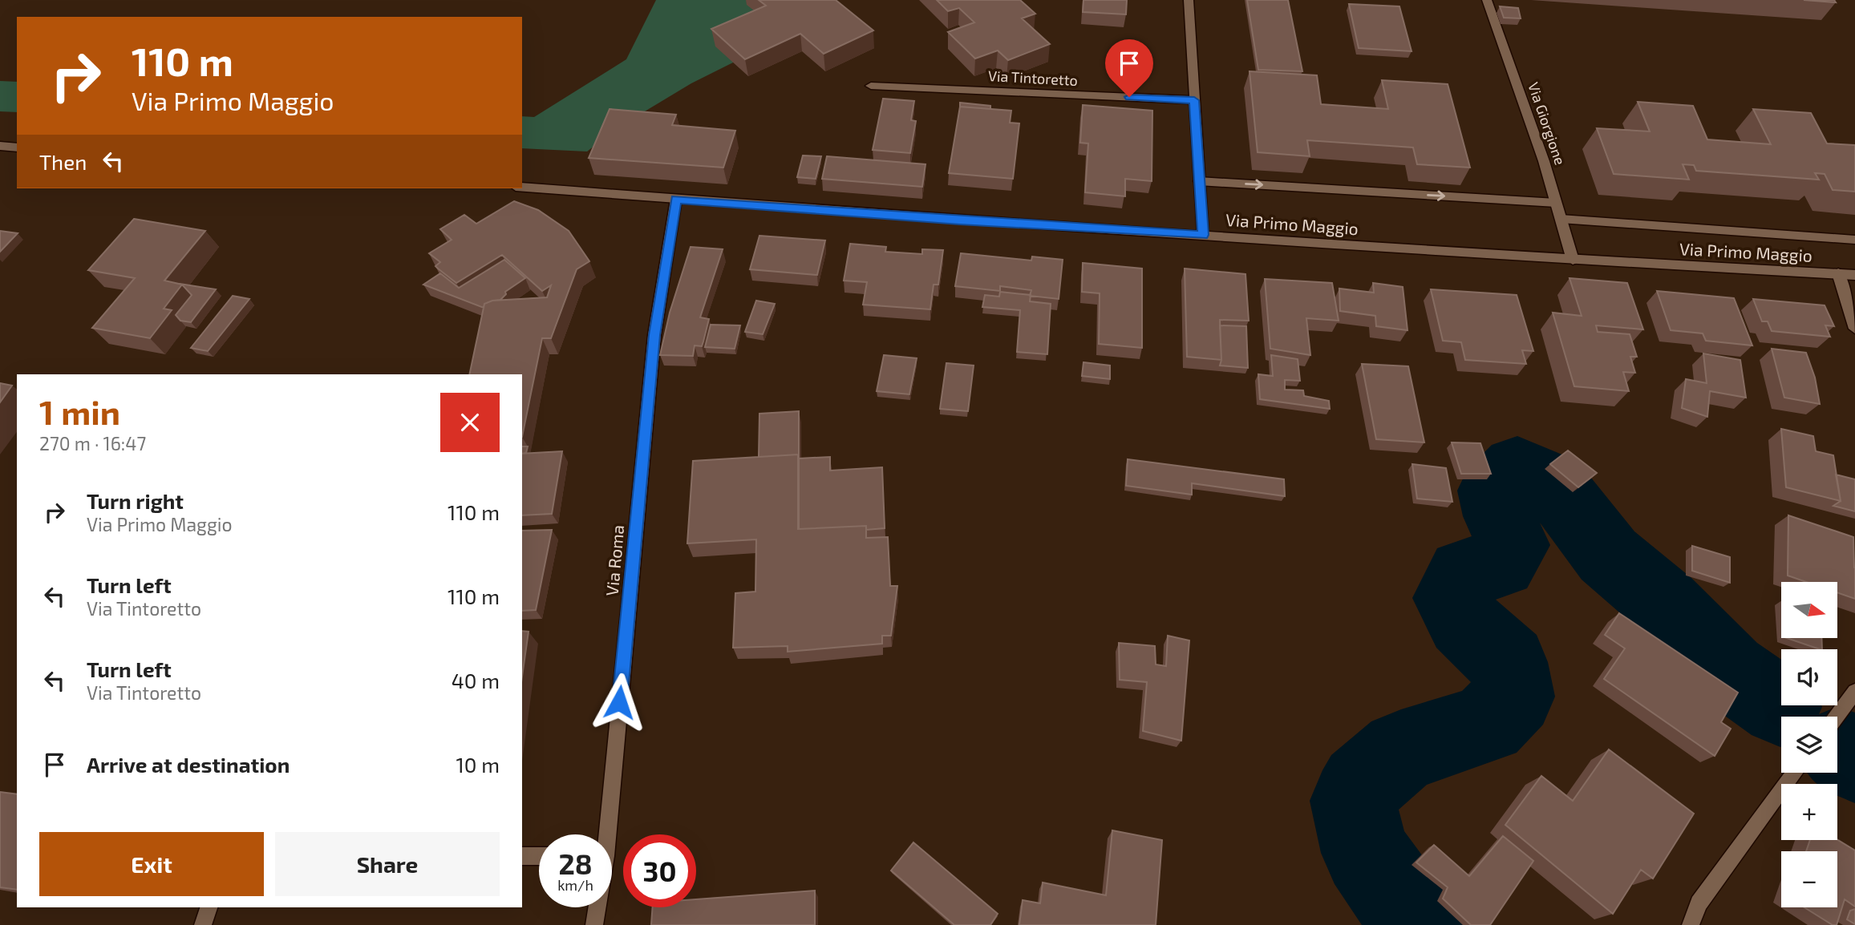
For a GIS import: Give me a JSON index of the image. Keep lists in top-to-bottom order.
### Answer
{
  "streets": {
    "street": [
      "Via Tintoretto",
      "Via Giorgione",
      "Via Primo Maggio",
      "Via Roma"
    ]
  },
  "crossings": [
    ["Via Giorgione", "Via Primo Maggio"],
    ["Via Primo Maggio", "Via Roma"]
  ],
  "north": "right",
  "page": {
    "turn": ["110 m", "Via Primo Maggio"],
    "then": "Then",
    "heading": ["1 min", "270 m · 16:47"],
    "list": [
      {
        "name": "Turn right",
        "note": "Via Primo Maggio",
        "value": "110 m"
      },
      {
        "name": "Turn left",
        "note": "Via Tintoretto",
        "value": "110 m"
      },
      {
        "name": "Turn left",
        "note": "Via Tintoretto",
        "value": "40 m"
      },
      {
        "name": "Arrive at destination",
        "value": "10 m"
      }
    ],
    "map_buttons": ["+", "−"],
    "buttons": ["Exit", "Share"],
    "speed": "28 km/h",
    "limit": "30"
  }
}
